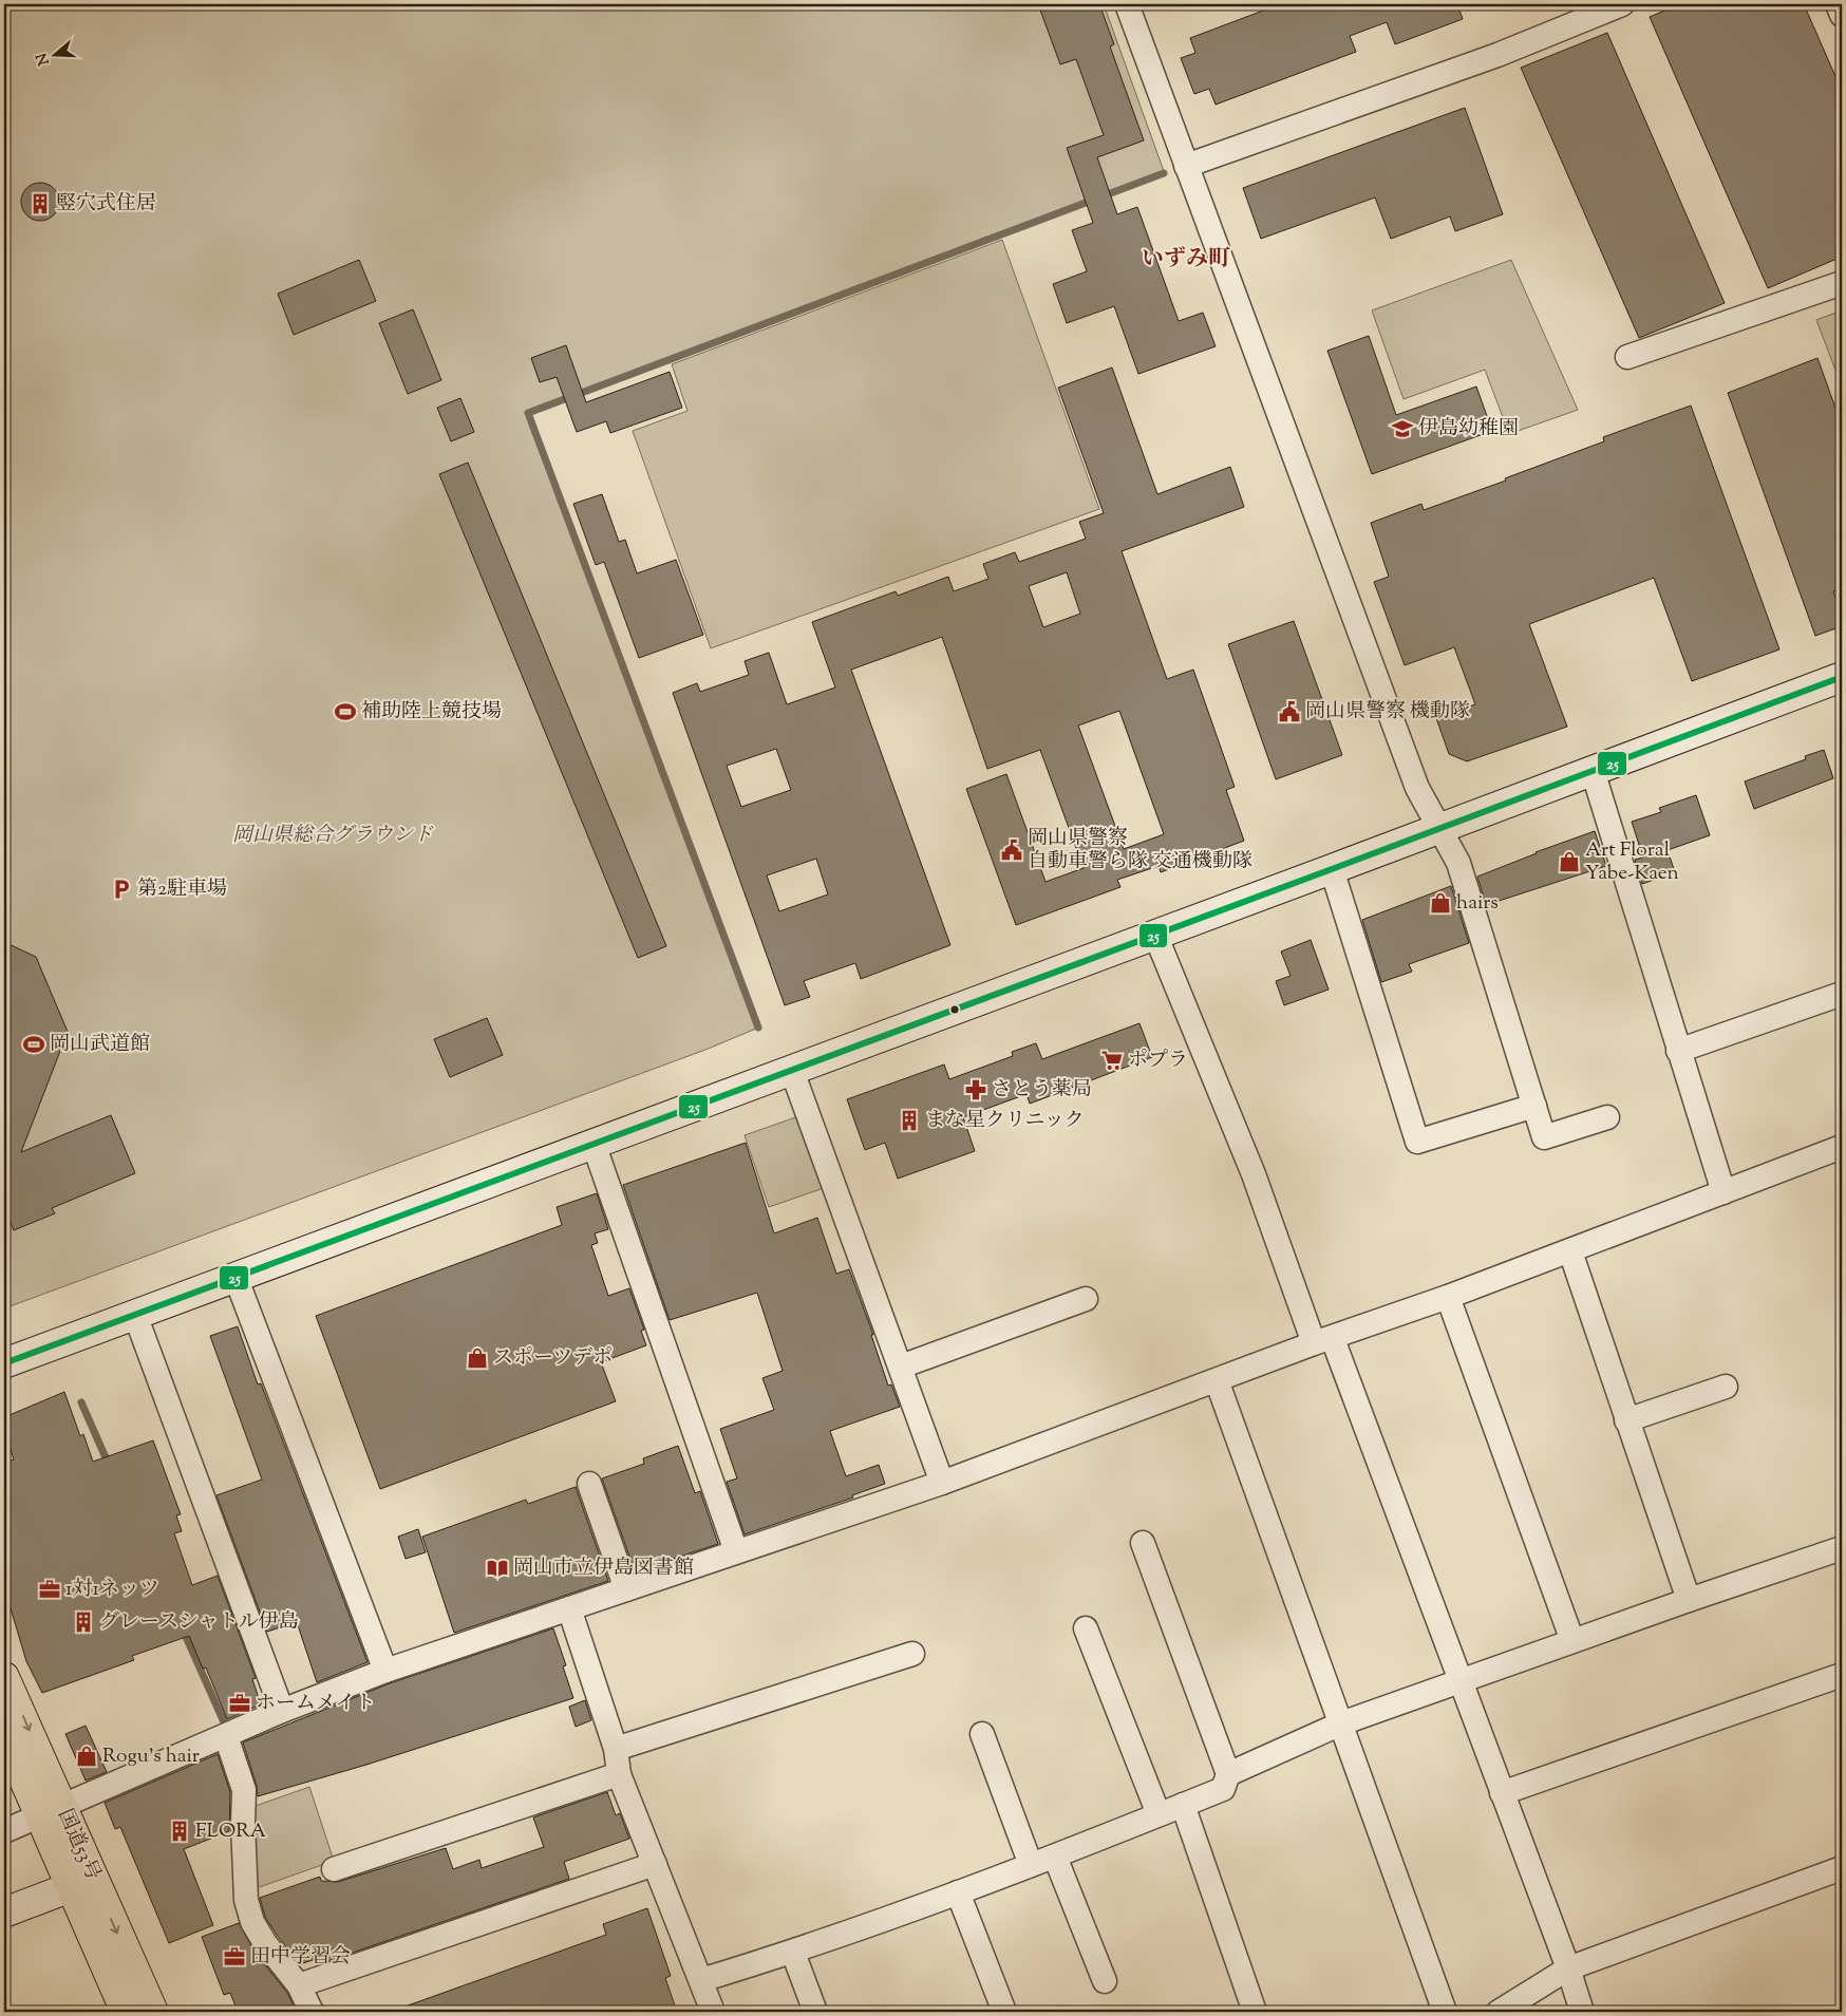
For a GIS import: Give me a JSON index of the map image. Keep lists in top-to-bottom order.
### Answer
{
  "streets": {
    "highway": ["国道53号"]
  },
  "districts": ["いずみ町"],
  "parks": ["岡山県総合グラウンド"],
  "places": {
    "building": [
      "竪穴式住居",
      "まな星クリニック",
      "グレースシャトル伊島",
      "FLORA"
    ],
    "school or university": ["伊島幼稚園"],
    "sports": ["補助陸上競技場", "岡山武道館"],
    "public building": ["岡山県警察 機動隊", "岡山県警察 自動車警ら隊 交通機動隊"],
    "shop": [
      "Art Floral Yabe-Kaen",
      "hairs",
      "スポーツデポ",
      "Rogu's hair"
    ],
    "parking": ["第2駐車場"],
    "supermarket": ["ポプラ"],
    "pharmacy": ["さとう薬局"],
    "library": ["岡山市立伊島図書館"],
    "office": ["1対1ネッツ", "ホームメイト", "田中学習会"]
  },
  "lines": ["transit line 25"],
  "north": "left"
}
